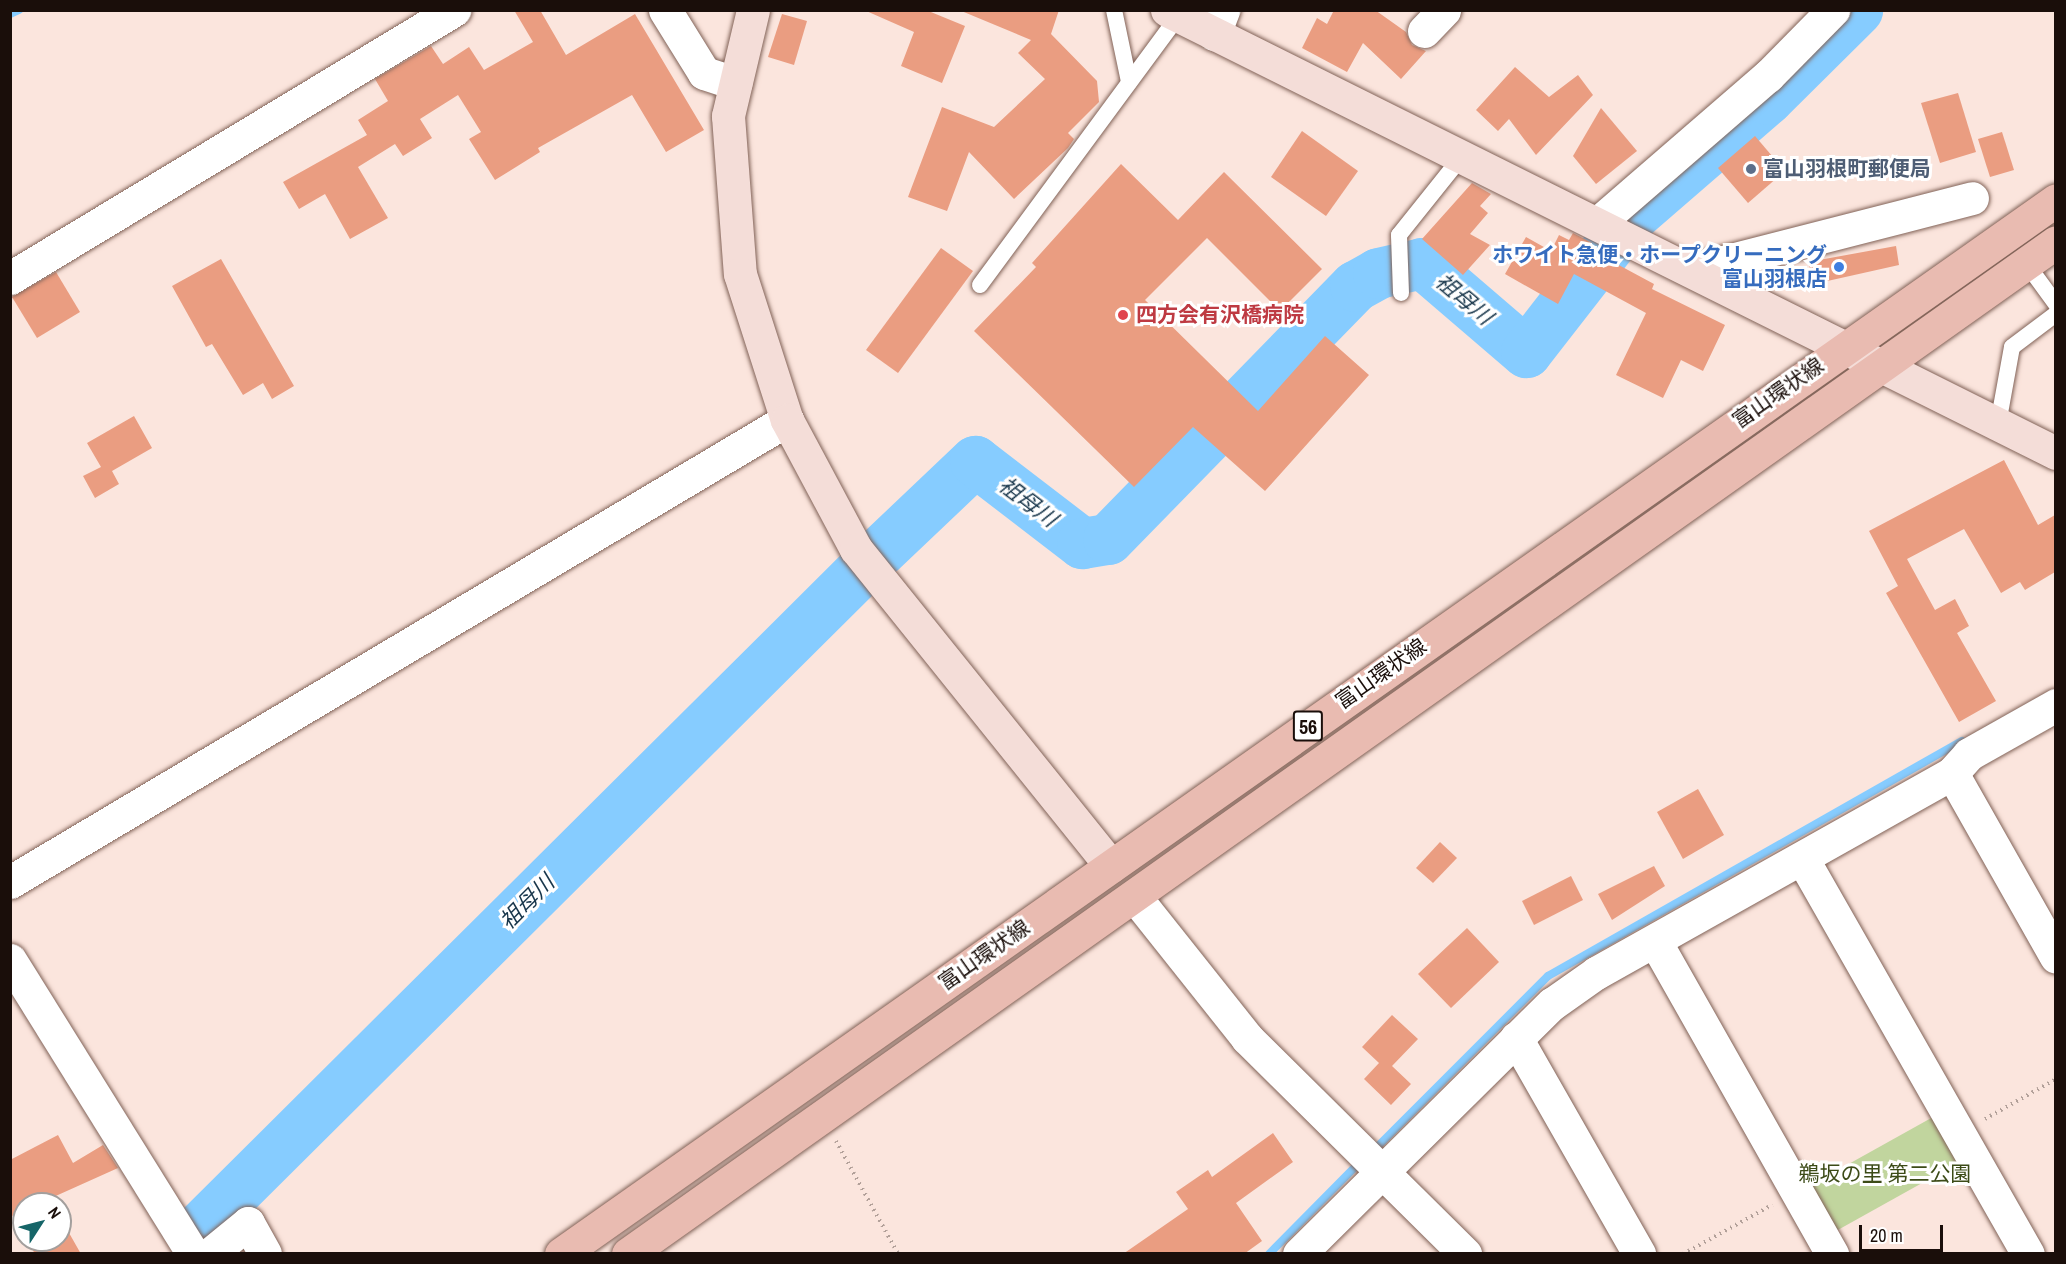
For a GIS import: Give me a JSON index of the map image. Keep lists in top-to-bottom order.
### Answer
{
  "streets": {
    "main road": ["富山環状線", "56"]
  },
  "water": ["祖母川"],
  "parks": ["鵜坂の里 第二公園"],
  "places": ["富山羽根町郵便局", "ホワイト急便・ホープクリーニング 富山羽根店", "四方会有沢橋病院"],
  "scale_bar": "20 m",
  "north": "top right"
}
